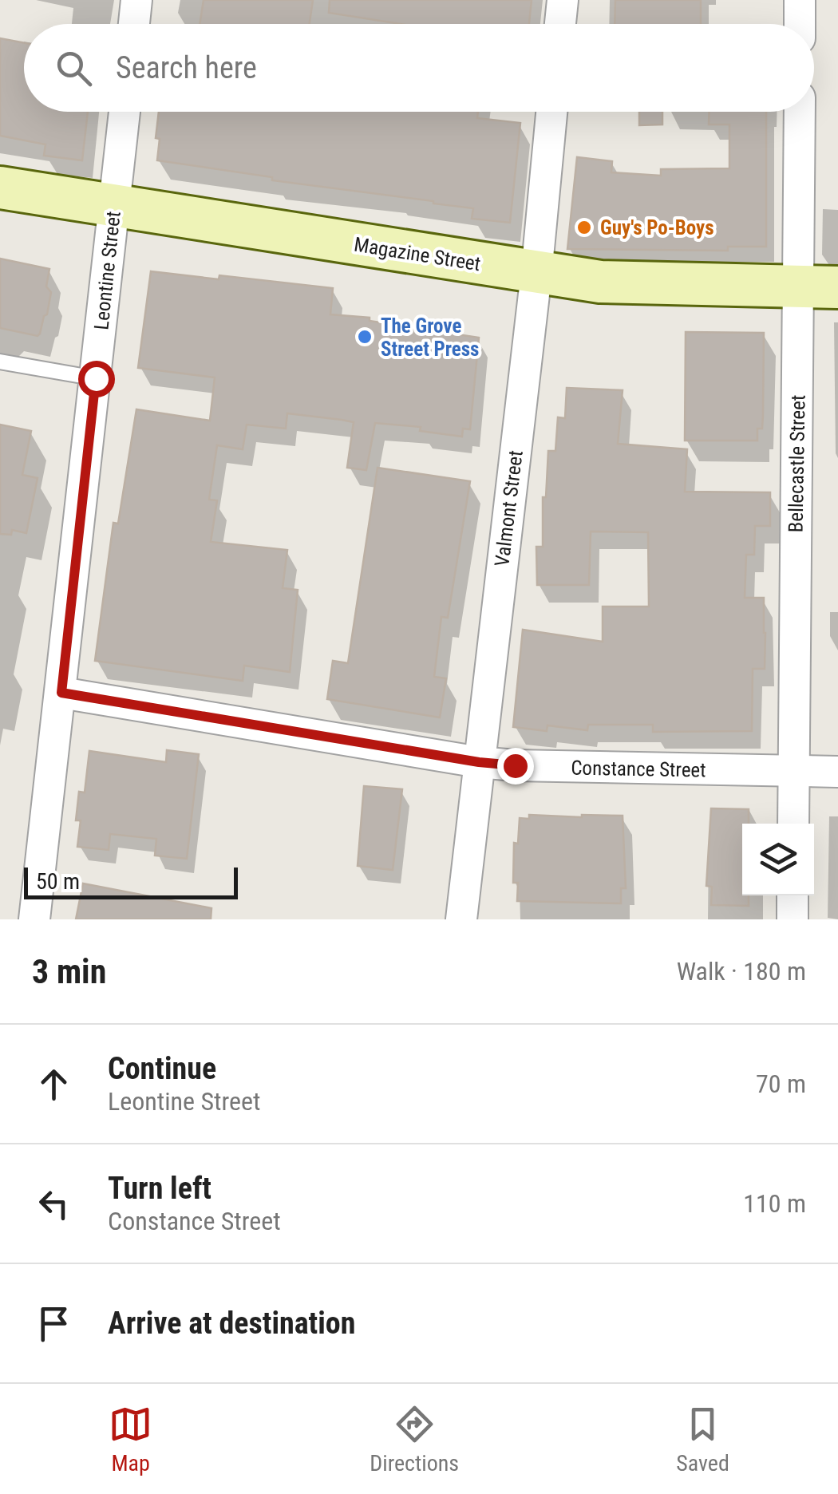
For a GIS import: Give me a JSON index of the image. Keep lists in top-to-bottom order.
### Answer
{
  "streets": {
    "street": [
      "Magazine Street",
      "Leontine Street",
      "Bellecastle Street",
      "Valmont Street",
      "Constance Street"
    ]
  },
  "crossings": [
    ["Magazine Street", "Leontine Street"],
    ["Magazine Street", "Bellecastle Street"],
    ["Magazine Street", "Valmont Street"],
    ["Leontine Street", "Constance Street"],
    ["Bellecastle Street", "Constance Street"],
    ["Valmont Street", "Constance Street"]
  ],
  "places": ["Guy's Po-Boys", "The Grove Street Press"],
  "scale_bar": "50 m",
  "page": {
    "search": "Search here",
    "scale": "50 m",
    "heading": ["3 min", "Walk · 180 m"],
    "list": [
      ["Continue", "Leontine Street", "70 m"],
      ["Turn left", "Constance Street", "110 m"],
      "Arrive at destination"
    ],
    "nav": ["Map", "Directions", "Saved"]
  }
}
